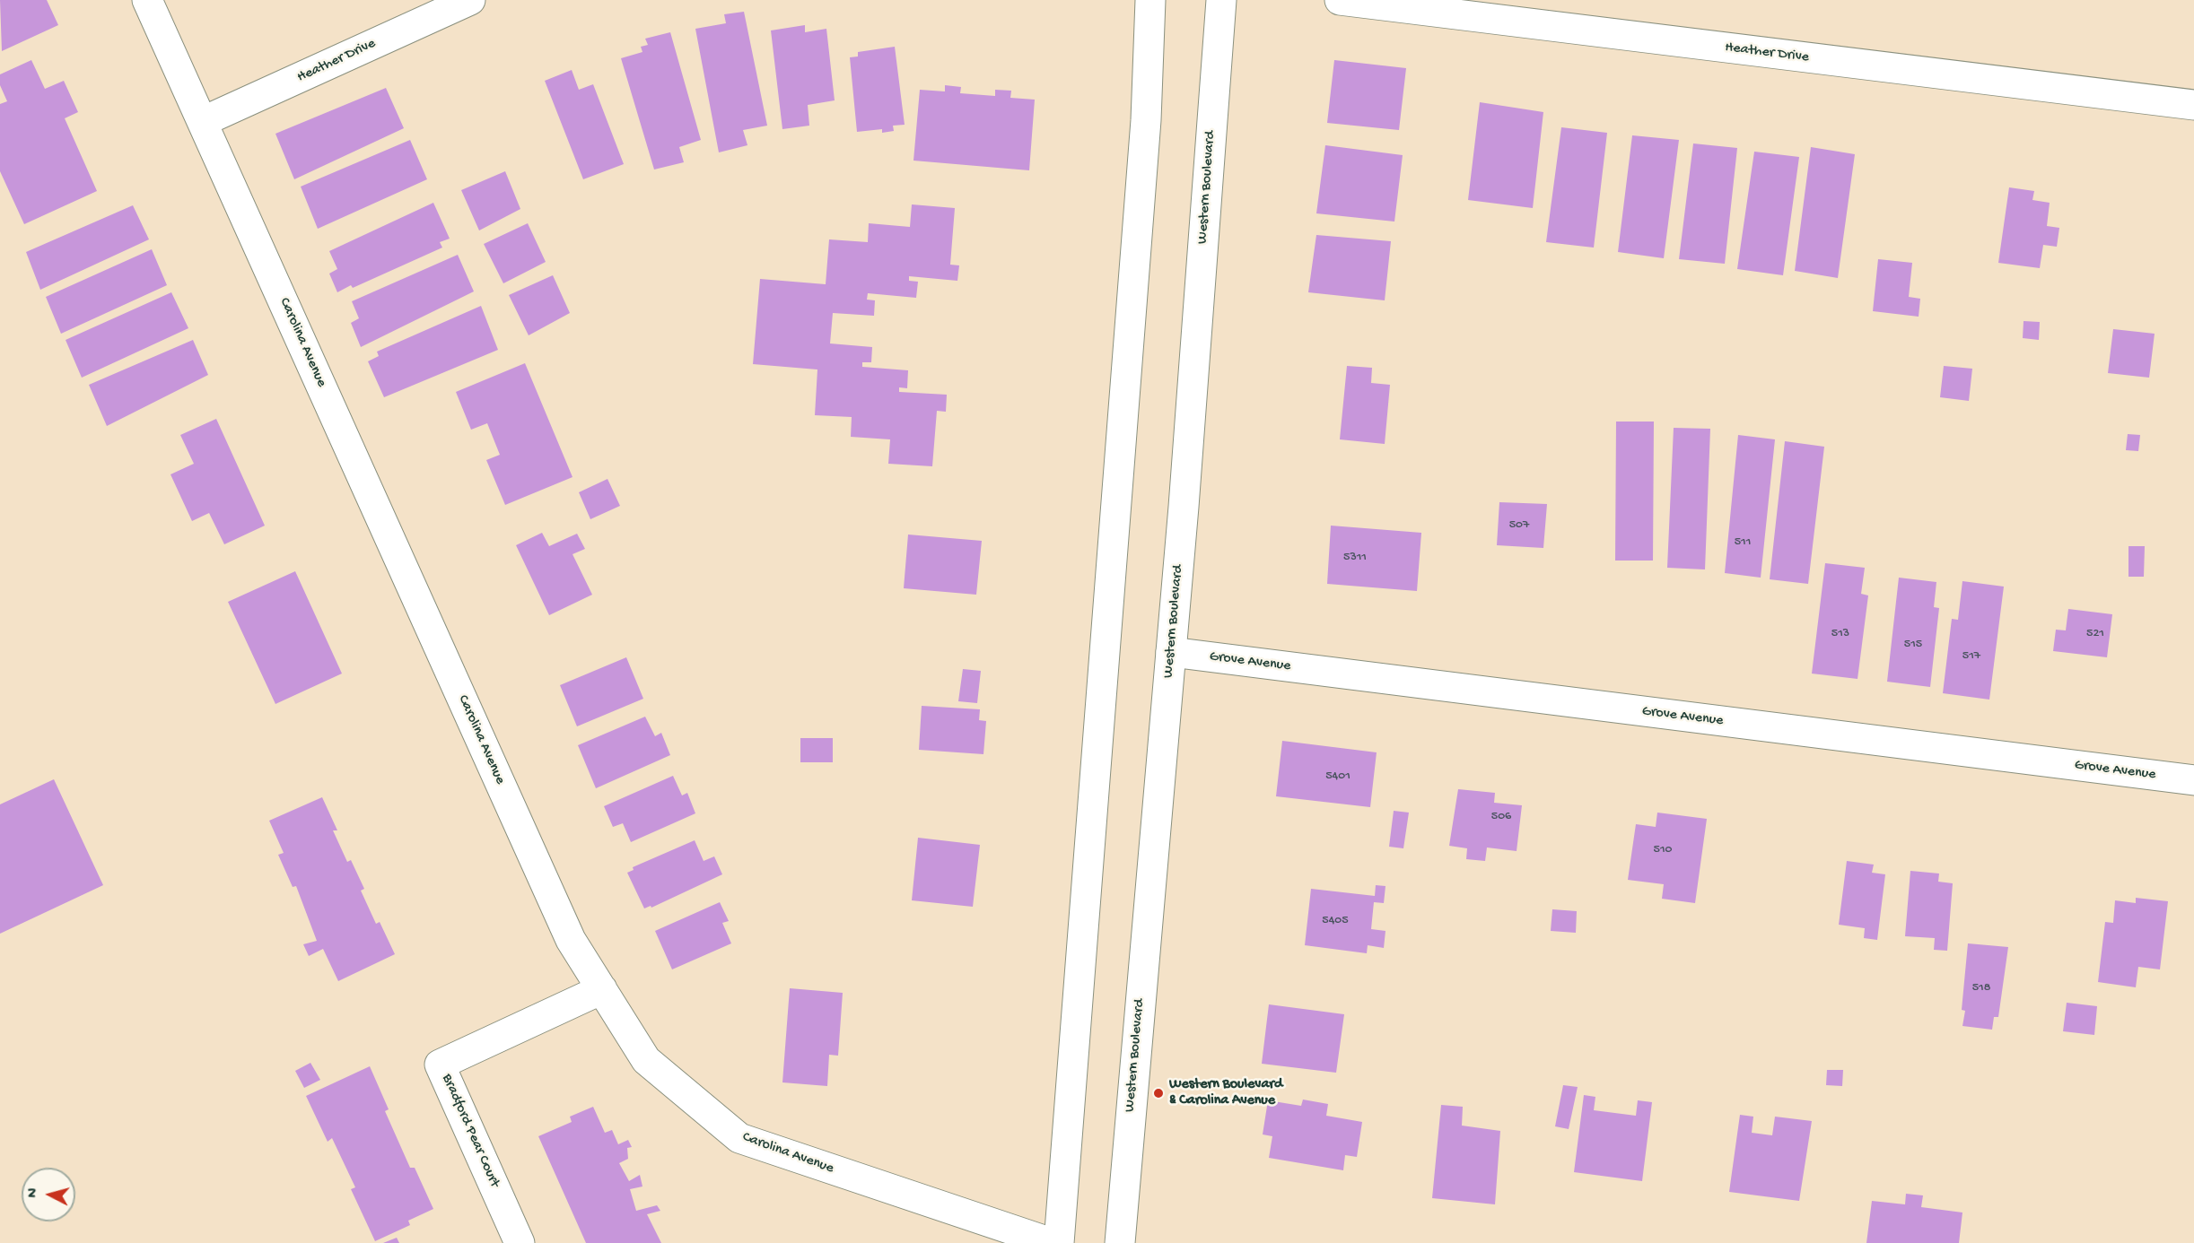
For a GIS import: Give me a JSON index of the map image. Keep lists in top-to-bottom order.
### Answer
{
  "streets": {
    "street": [
      "Heather Drive",
      "Western Boulevard",
      "Carolina Avenue",
      "Grove Avenue",
      "Bradford Pear Court"
    ]
  },
  "crossings": [
    ["Heather Drive", "Carolina Avenue"],
    ["Western Boulevard", "Grove Avenue"],
    ["Carolina Avenue", "Bradford Pear Court"]
  ],
  "places": ["Western Boulevard & Carolina Avenue"],
  "house_numbers": [
    "507",
    "511",
    "5311",
    "513",
    "521",
    "515",
    "517",
    "5401",
    "506",
    "510",
    "5405",
    "518"
  ],
  "north": "left"
}
